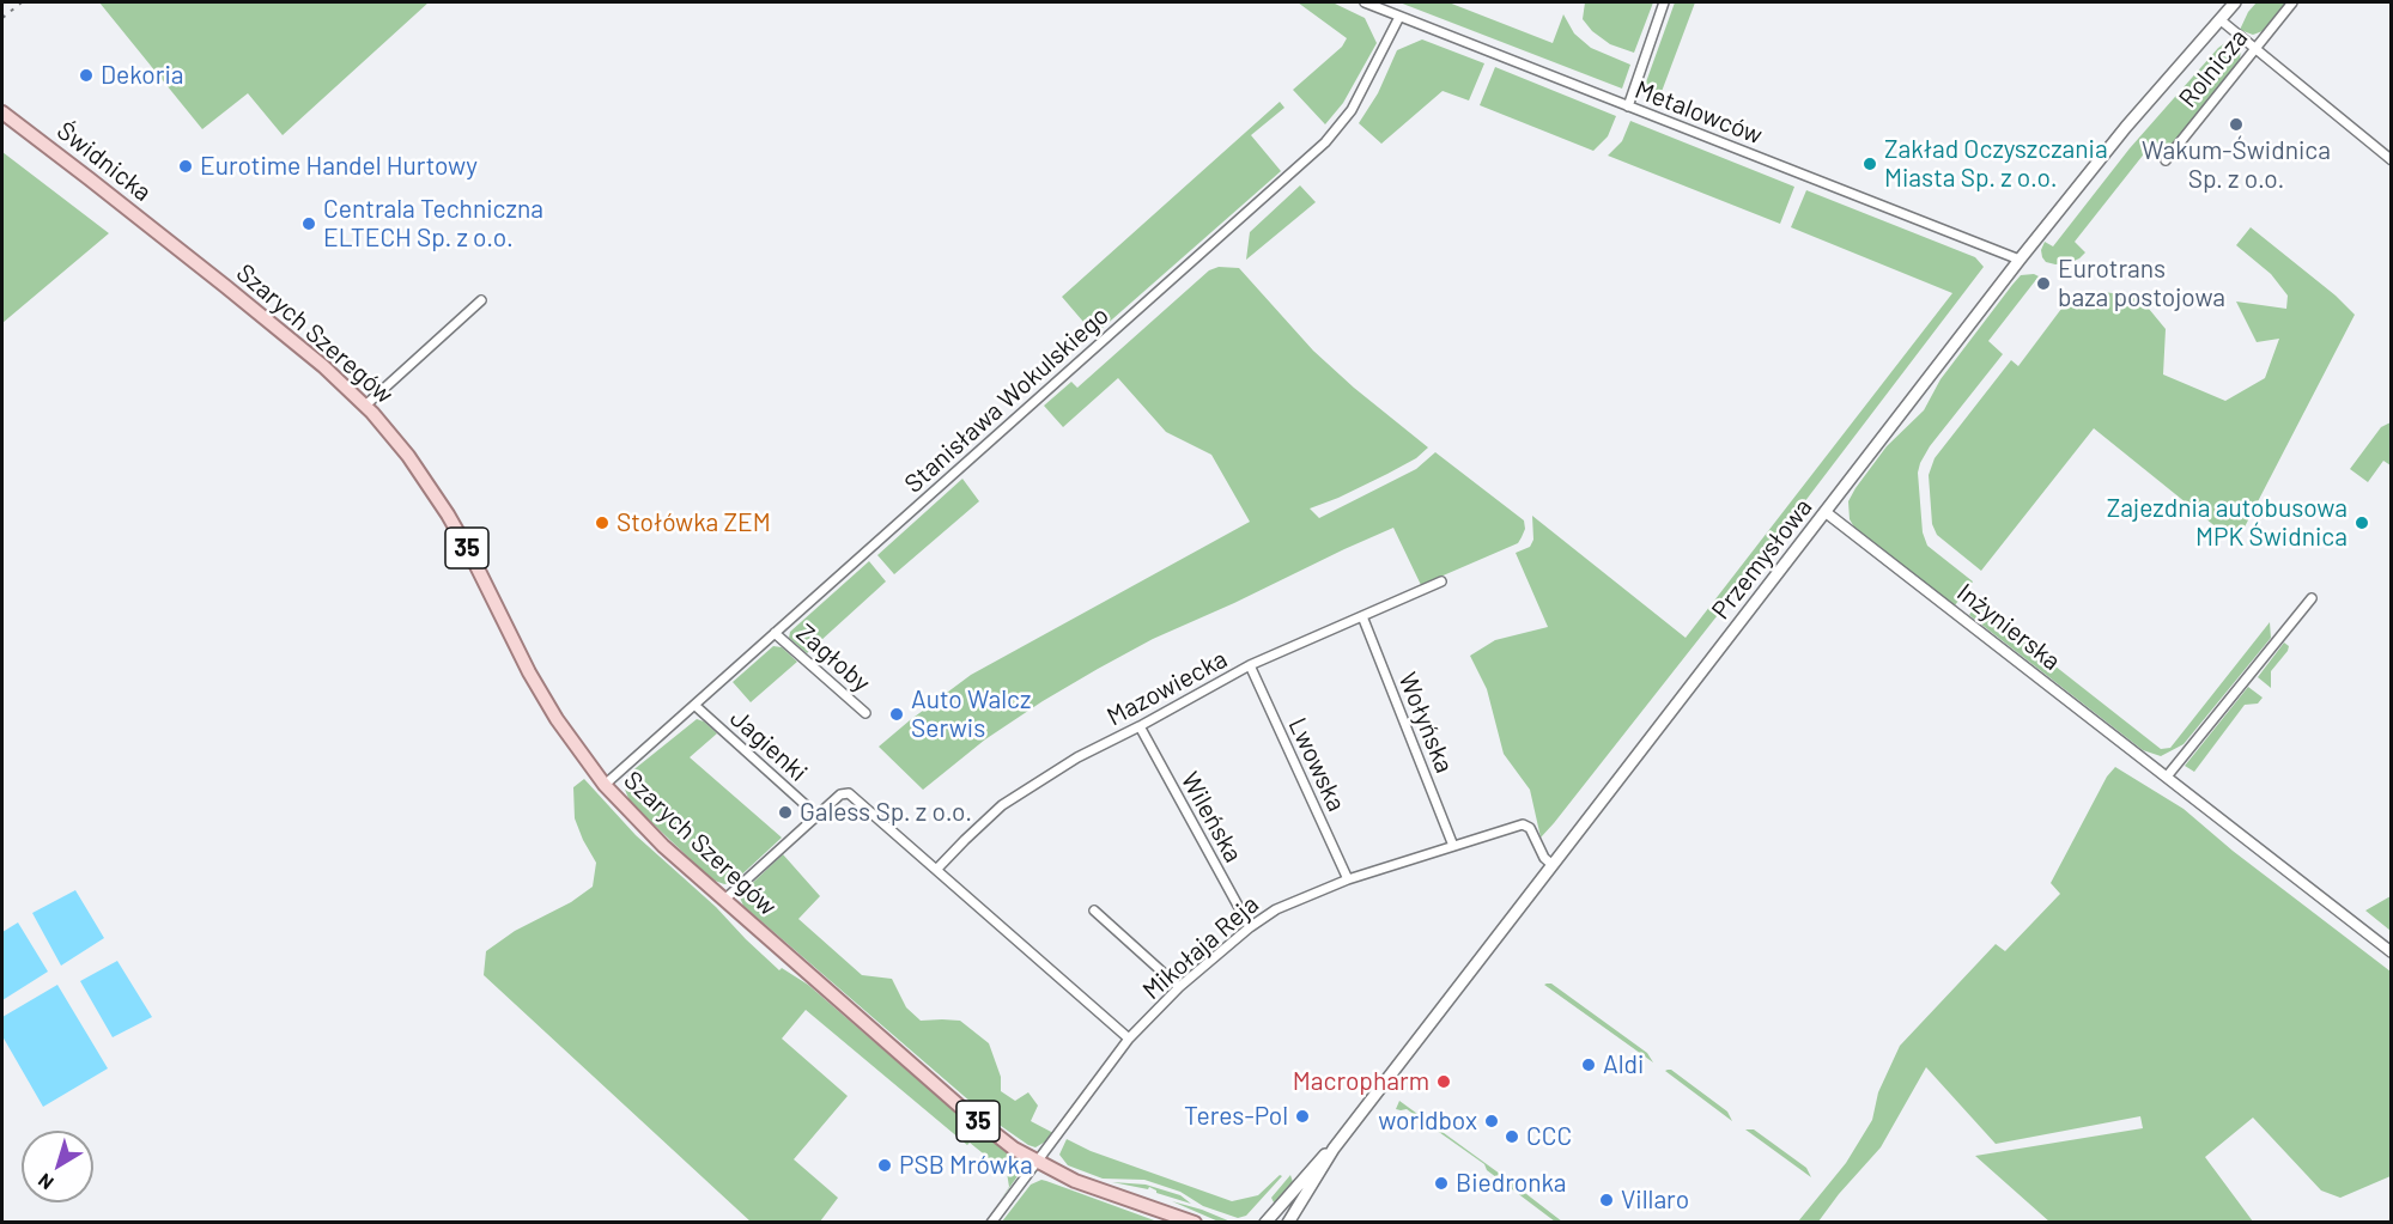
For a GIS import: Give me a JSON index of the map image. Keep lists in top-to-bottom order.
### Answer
{
  "streets": {
    "main road": [
      "Świdnicka",
      "Szarych Szeregów",
      "35",
      "Przemysłowa"
    ],
    "street": [
      "Rolnicza",
      "Metalowców",
      "Stanisława Wokulskiego",
      "Inżynierska",
      "Zagłoby",
      "Mazowiecka",
      "Wołyńska",
      "Jagienki",
      "Lwowska",
      "Wileńska",
      "Mikołaja Reja"
    ]
  },
  "crossings": [
    ["Metalowców", "Stanisława Wokulskiego"],
    ["Metalowców", "Przemysłowa"],
    ["Świdnicka", "Szarych Szeregów"],
    ["Szarych Szeregów", "Stanisława Wokulskiego"],
    ["Szarych Szeregów", "Mikołaja Reja"],
    ["Stanisława Wokulskiego", "Zagłoby"],
    ["Stanisława Wokulskiego", "Jagienki"],
    ["Przemysłowa", "Inżynierska"],
    ["Przemysłowa", "Mikołaja Reja"],
    ["Mazowiecka", "Wołyńska"],
    ["Mazowiecka", "Lwowska"],
    ["Mazowiecka", "Wileńska"],
    ["Wołyńska", "Mikołaja Reja"],
    ["Lwowska", "Mikołaja Reja"],
    ["Wileńska", "Mikołaja Reja"]
  ],
  "places": [
    "Dekoria",
    "Wakum-Świdnica Sp. z o.o.",
    "Zakład Oczyszczania Miasta Sp. z o.o.",
    "Eurotime Handel Hurtowy",
    "Centrala Techniczna ELTECH Sp. z o.o.",
    "Eurotrans baza postojowa",
    "Stołówka ZEM",
    "Zajezdnia autobusowa MPK Świdnica",
    "Auto Walcz Serwis",
    "Galess Sp. z o.o.",
    "Aldi",
    "Macropharm",
    "Teres-Pol",
    "worldbox",
    "CCC",
    "PSB Mrówka",
    "Biedronka",
    "Villaro"
  ],
  "north": "bottom left"
}
